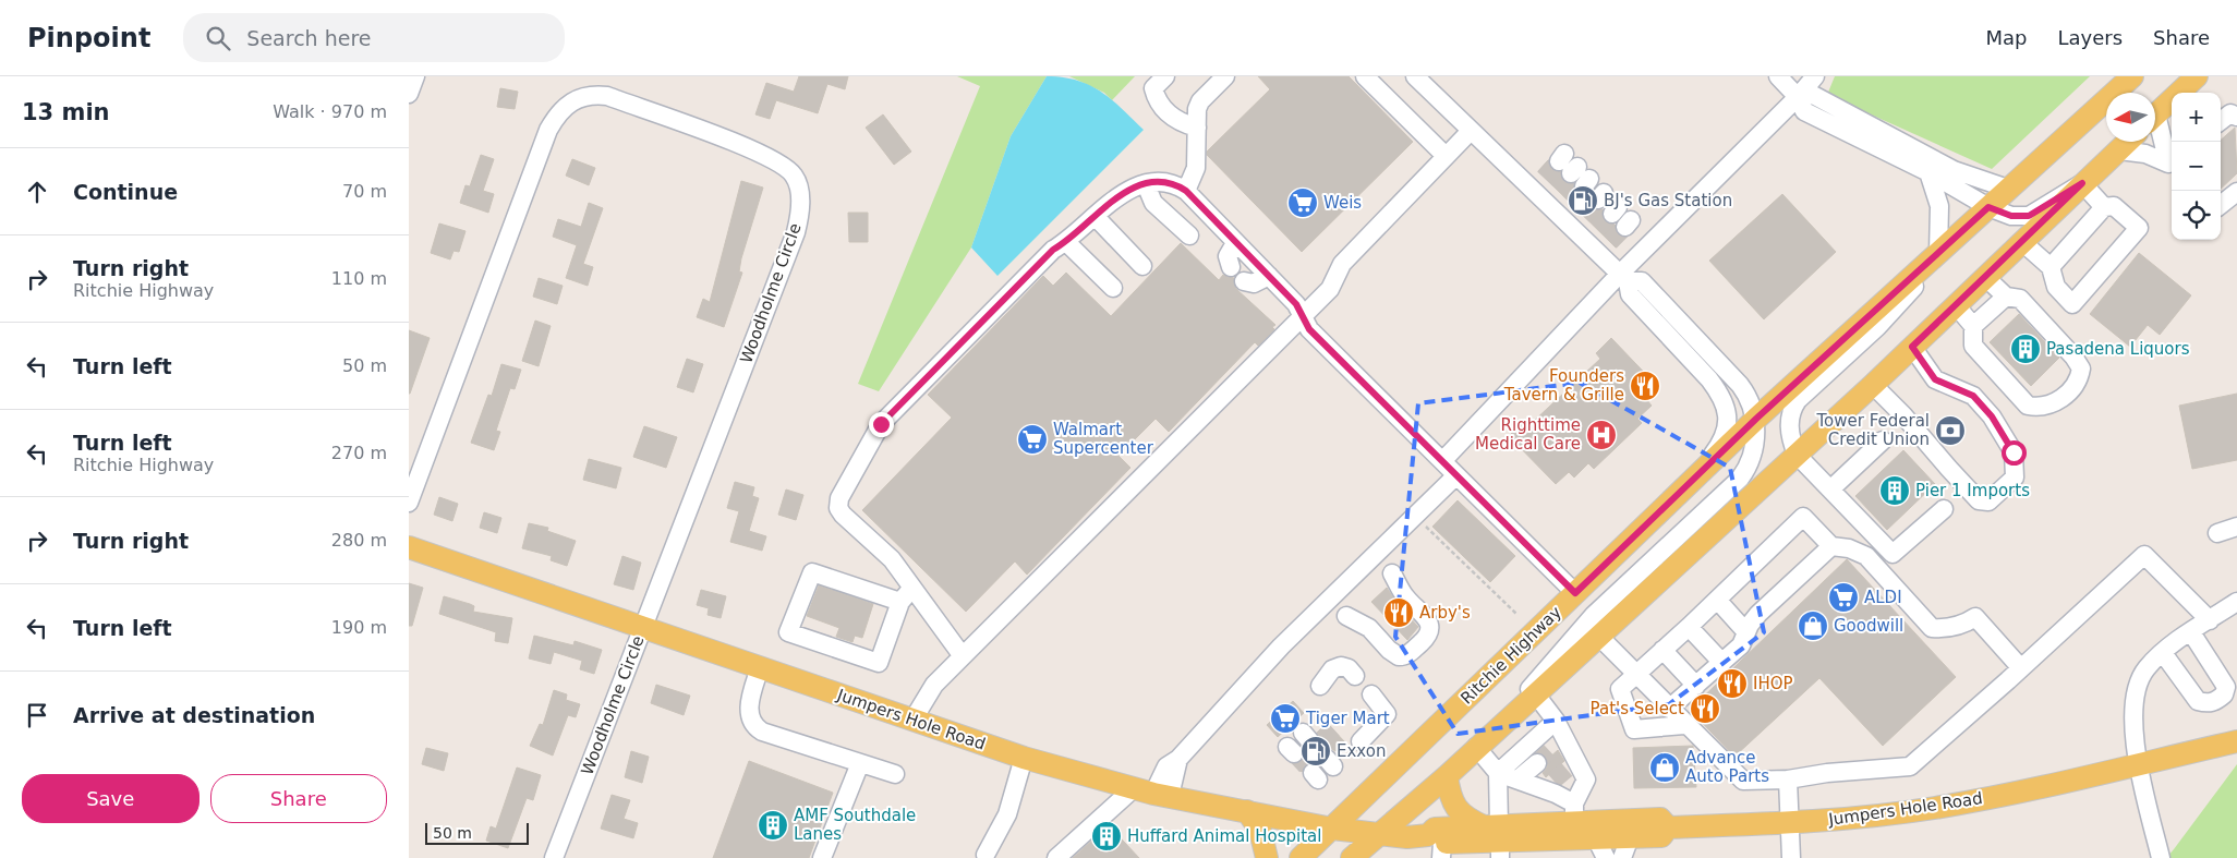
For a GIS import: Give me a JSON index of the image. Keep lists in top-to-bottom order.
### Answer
{
  "streets": {
    "main road": ["Ritchie Highway", "Jumpers Hole Road"],
    "street": ["Woodholme Circle"]
  },
  "crossings": [
    ["Woodholme Circle", "Jumpers Hole Road"],
    ["Ritchie Highway", "Jumpers Hole Road"]
  ],
  "places": {
    "fuel station": ["BJ's Gas Station", "Exxon"],
    "supermarket": [
      "Weis",
      "Walmart Supercenter",
      "ALDI",
      "Tiger Mart"
    ],
    "building": [
      "Pasadena Liquors",
      "Pier 1 Imports",
      "AMF Southdale Lanes",
      "Huffard Animal Hospital"
    ],
    "restaurant": [
      "Founders Tavern & Grille",
      "Arby's",
      "IHOP",
      "Pat's Select"
    ],
    "bank": ["Tower Federal Credit Union"],
    "hospital": ["Righttime Medical Care"],
    "shop": ["Goodwill", "Advance Auto Parts"]
  },
  "scale_bar": "50 m",
  "north": "left",
  "page": {
    "header": "Pinpoint",
    "search": "Search here",
    "nav": ["Map", "Layers", "Share"],
    "heading": ["13 min", "Walk · 970 m"],
    "map_buttons": ["+", "−"],
    "list": [
      ["Continue", "70 m"],
      ["Turn right", "Ritchie Highway", "110 m"],
      ["Turn left", "50 m"],
      ["Turn left", "Ritchie Highway", "270 m"],
      ["Turn right", "280 m"],
      ["Turn left", "190 m"],
      "Arrive at destination"
    ],
    "buttons": ["Save", "Share"],
    "scale": "50 m"
  }
}
